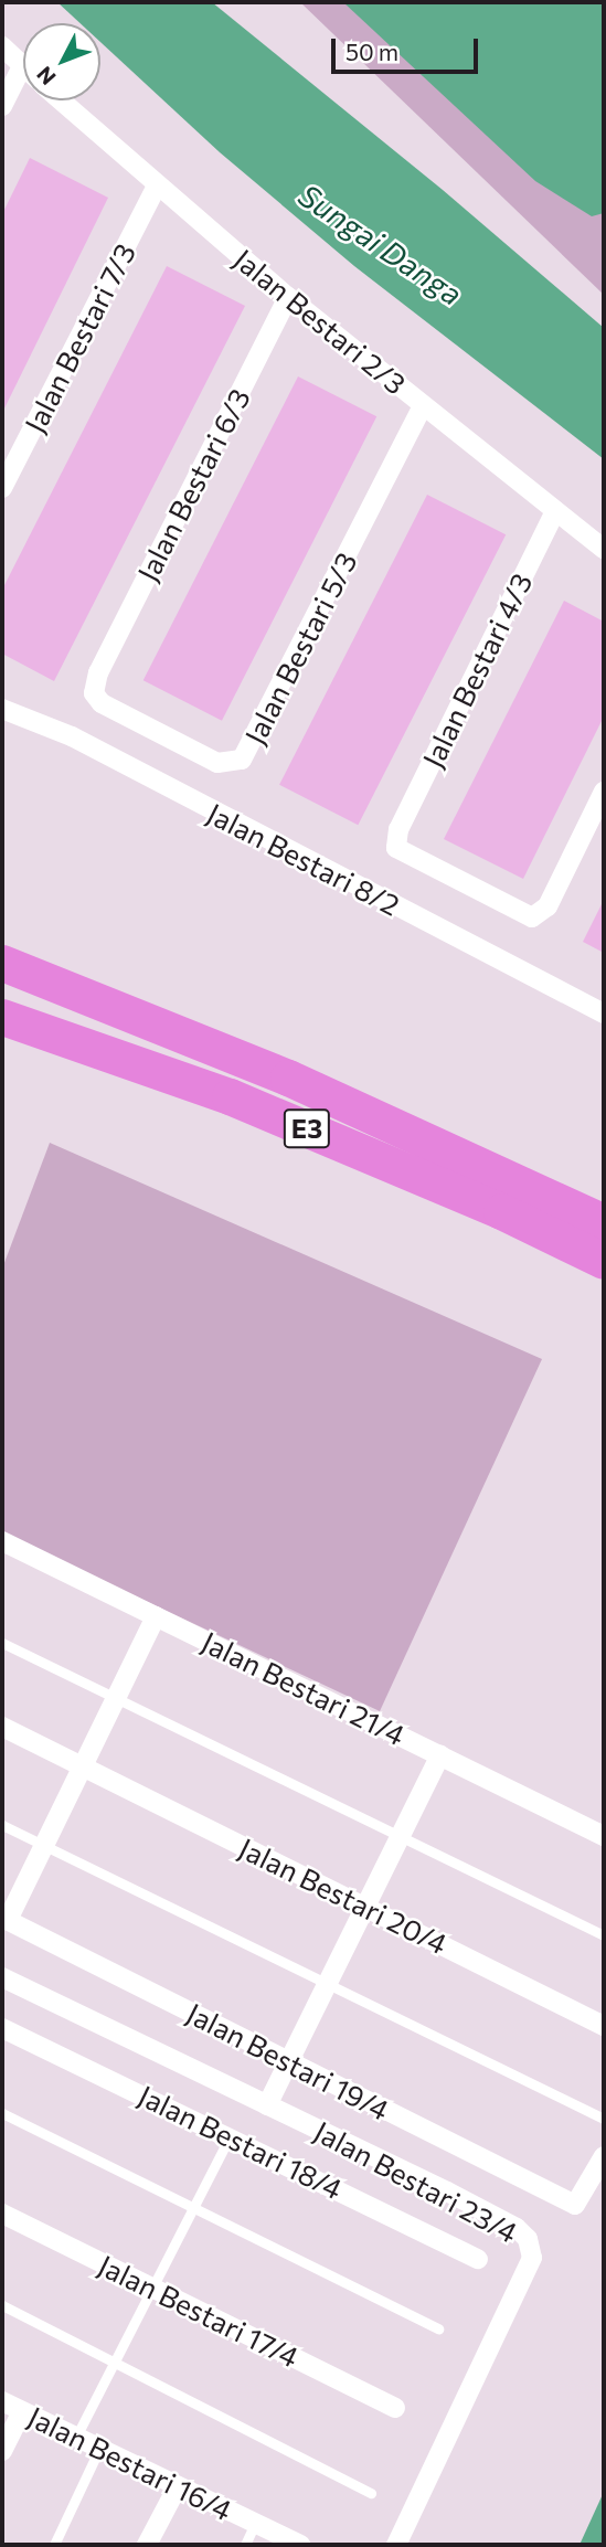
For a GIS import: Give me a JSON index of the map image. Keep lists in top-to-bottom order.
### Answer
{
  "streets": {
    "highway": ["E3"],
    "street": [
      "Jalan Bestari 2/3",
      "Jalan Bestari 7/3",
      "Jalan Bestari 6/3",
      "Jalan Bestari 5/3",
      "Jalan Bestari 4/3",
      "Jalan Bestari 8/2",
      "Jalan Bestari 21/4",
      "Jalan Bestari 20/4",
      "Jalan Bestari 19/4",
      "Jalan Bestari 18/4",
      "Jalan Bestari 23/4",
      "Jalan Bestari 17/4",
      "Jalan Bestari 16/4"
    ]
  },
  "crossings": [
    ["Jalan Bestari 2/3", "Jalan Bestari 7/3"],
    ["Jalan Bestari 2/3", "Jalan Bestari 6/3"],
    ["Jalan Bestari 2/3", "Jalan Bestari 5/3"],
    ["Jalan Bestari 2/3", "Jalan Bestari 4/3"],
    ["Jalan Bestari 6/3", "Jalan Bestari 5/3"]
  ],
  "water": ["Sungai Danga"],
  "scale_bar": "50 m",
  "north": "bottom left"
}
